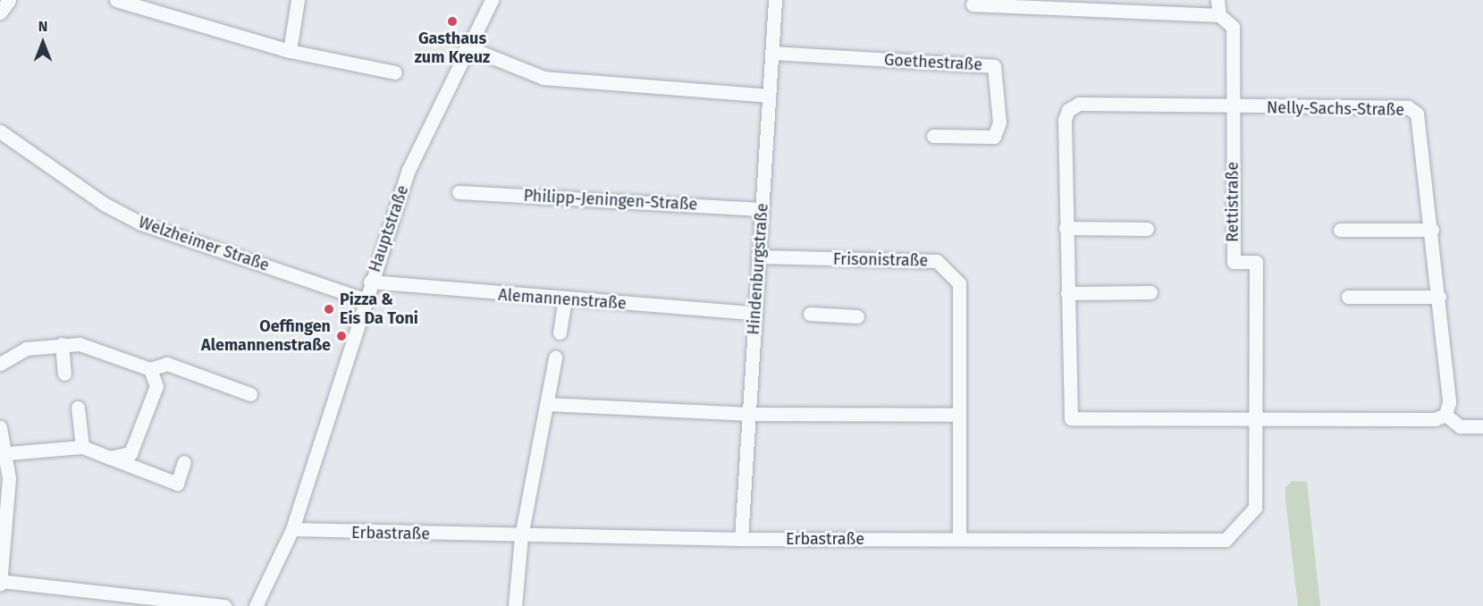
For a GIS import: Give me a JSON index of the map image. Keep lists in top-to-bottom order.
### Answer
{
  "streets": {
    "street": [
      "Goethestraße",
      "Nelly-Sachs-Straße",
      "Philipp-Jeningen-Straße",
      "Rettistraße",
      "Hauptstraße",
      "Welzheimer Straße",
      "Frisonistraße",
      "Hindenburgstraße",
      "Alemannenstraße",
      "Erbastraße"
    ]
  },
  "crossings": [
    ["Goethestraße", "Hindenburgstraße"],
    ["Nelly-Sachs-Straße", "Rettistraße"],
    ["Philipp-Jeningen-Straße", "Hindenburgstraße"],
    ["Rettistraße", "Erbastraße"],
    ["Hauptstraße", "Welzheimer Straße"],
    ["Hauptstraße", "Alemannenstraße"],
    ["Hauptstraße", "Erbastraße"],
    ["Frisonistraße", "Hindenburgstraße"],
    ["Frisonistraße", "Erbastraße"],
    ["Hindenburgstraße", "Alemannenstraße"],
    ["Hindenburgstraße", "Erbastraße"]
  ],
  "places": ["Gasthaus zum Kreuz", "Pizza & Eis Da Toni", "Oeffingen Alemannenstraße"],
  "north": "top"
}
